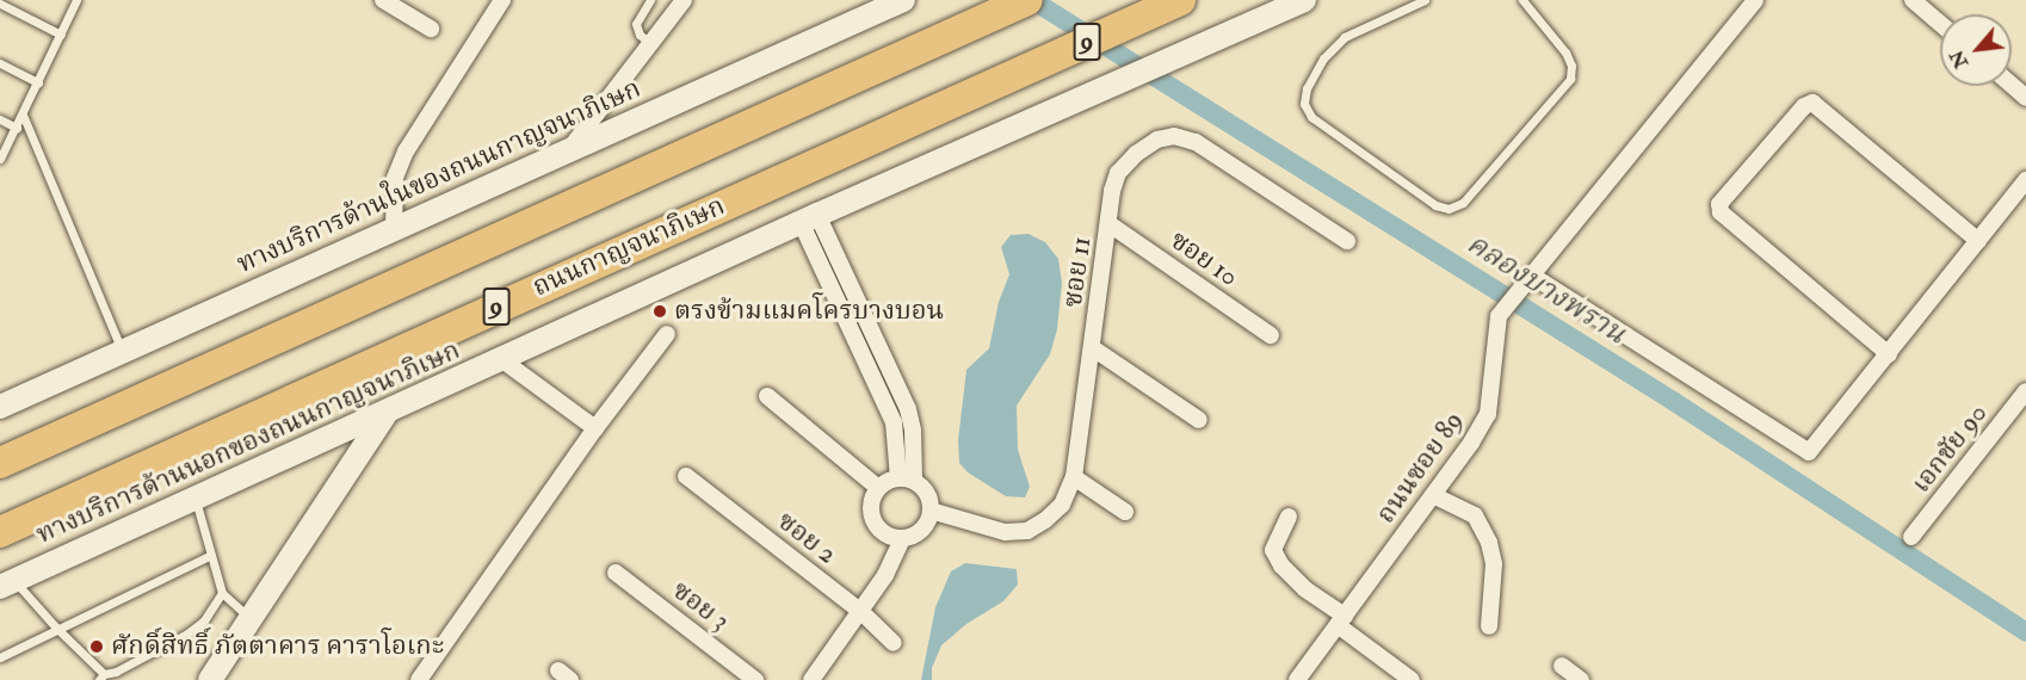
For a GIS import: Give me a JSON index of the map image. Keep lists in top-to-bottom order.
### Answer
{
  "streets": {
    "highway": ["9", "ถนนกาญจนาภิเษก"],
    "main road": ["ทางบริการด้านในของถนนกาญจนาภิเษก", "ทางบริการด้านนอกของถนนกาญจนาภิเษก"],
    "street": [
      "ซอย 10",
      "ซอย 11",
      "เอกชัย 90",
      "ถนนซอย 89",
      "ซอย 2",
      "ซอย 3"
    ]
  },
  "crossings": [
    ["ซอย 10", "ซอย 11"]
  ],
  "water": ["คลองบางพราน"],
  "places": ["ตรงข้ามแมคโครบางบอน", "ศักดิ์สิทธิ์ ภัตตาคาร คาราโอเกะ"],
  "north": "bottom left"
}
